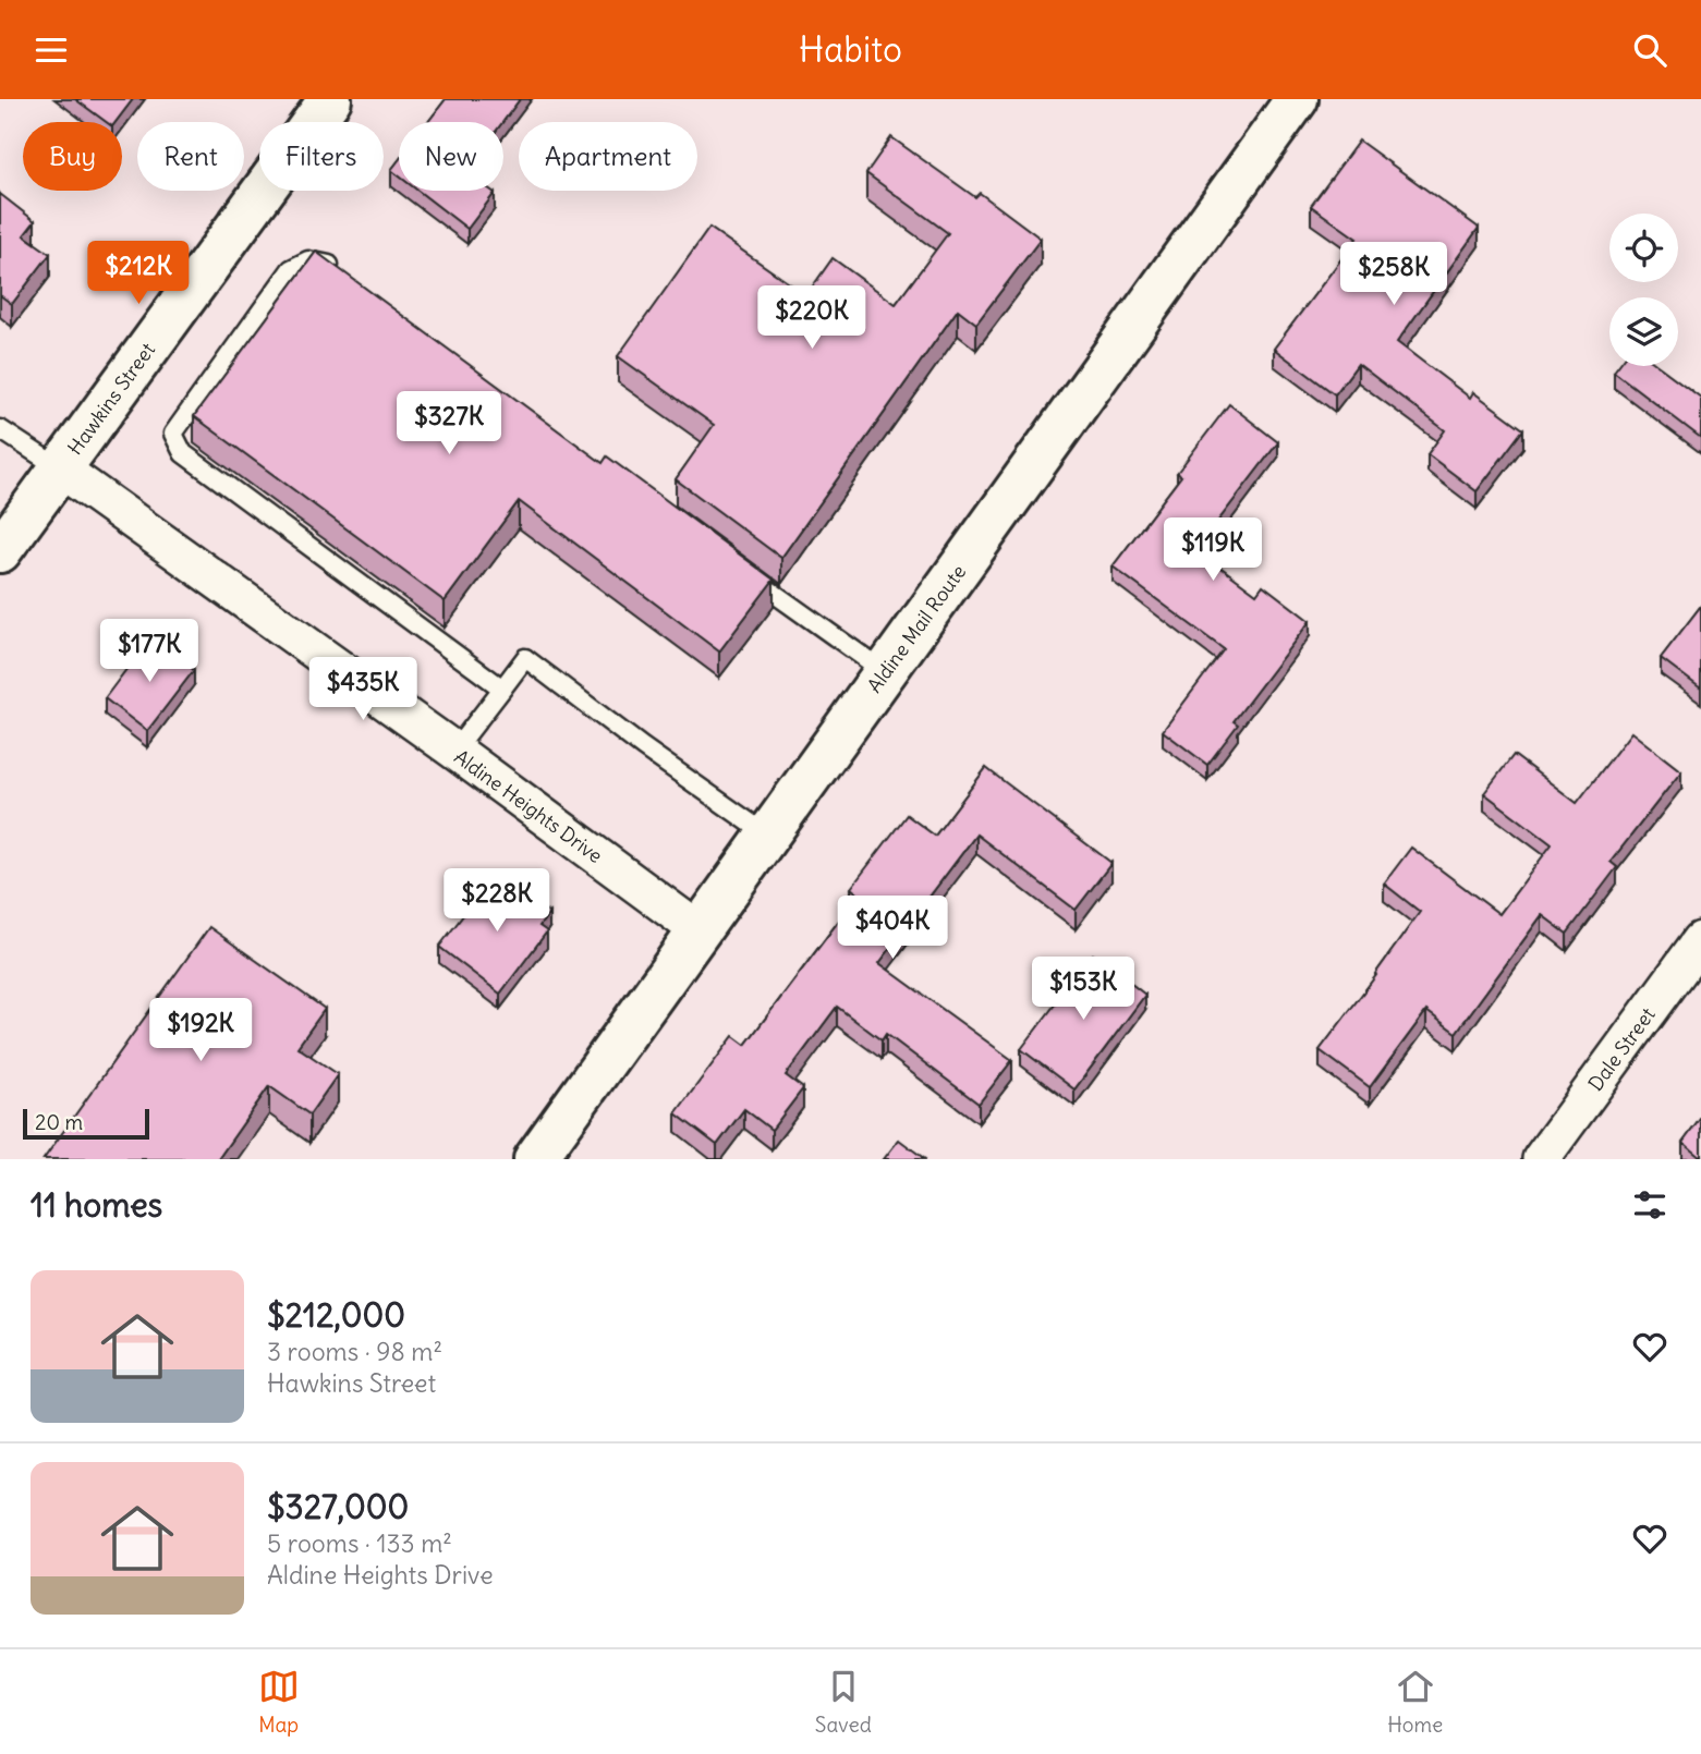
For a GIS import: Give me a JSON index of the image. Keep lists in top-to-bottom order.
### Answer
{
  "streets": {
    "main road": ["Hawkins Street", "Aldine Mail Route"],
    "street": ["Aldine Heights Drive", "Dale Street"]
  },
  "crossings": [
    ["Hawkins Street", "Aldine Heights Drive"],
    ["Aldine Mail Route", "Aldine Heights Drive"]
  ],
  "scale_bar": "20 m",
  "page": {
    "header": "Habito",
    "chip": [
      "Buy",
      "Rent",
      "Filters",
      "New",
      "Apartment"
    ],
    "price": [
      "$212K",
      "$258K",
      "$220K",
      "$327K",
      "$119K",
      "$177K",
      "$435K",
      "$228K",
      "$404K",
      "$153K",
      "$192K"
    ],
    "scale": "20 m",
    "heading": "11 homes",
    "list": [
      {
        "name": "$212,000",
        "note": "3 rooms · 98 m² · Hawkins Street"
      },
      {
        "name": "$327,000",
        "note": "5 rooms · 133 m² · Aldine Heights Drive"
      }
    ],
    "tabs": ["Map", "Saved", "Home"]
  }
}
